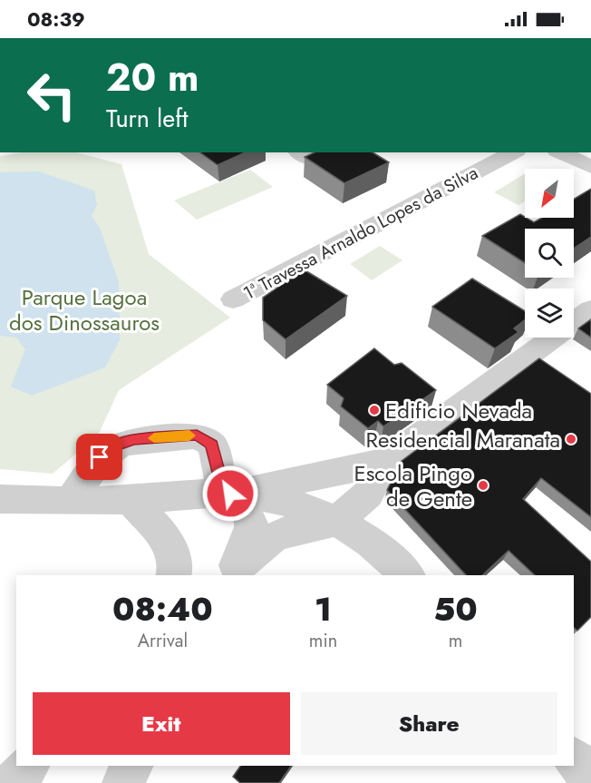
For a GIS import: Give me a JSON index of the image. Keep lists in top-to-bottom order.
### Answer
{
  "streets": {
    "street": ["1ª Travessa Arnaldo Lopes da Silva"]
  },
  "parks": ["Parque Lagoa dos Dinossauros"],
  "places": ["Edificio Nevada", "Residencial Maranata", "Escola Pingo de Gente"],
  "north": "bottom left",
  "page": {
    "status": "08:39",
    "turn": ["20 m", "Turn left"],
    "eta": [
      "08:40",
      "Arrival",
      "1",
      "min",
      "50",
      "m"
    ],
    "buttons": ["Exit", "Share"]
  }
}
